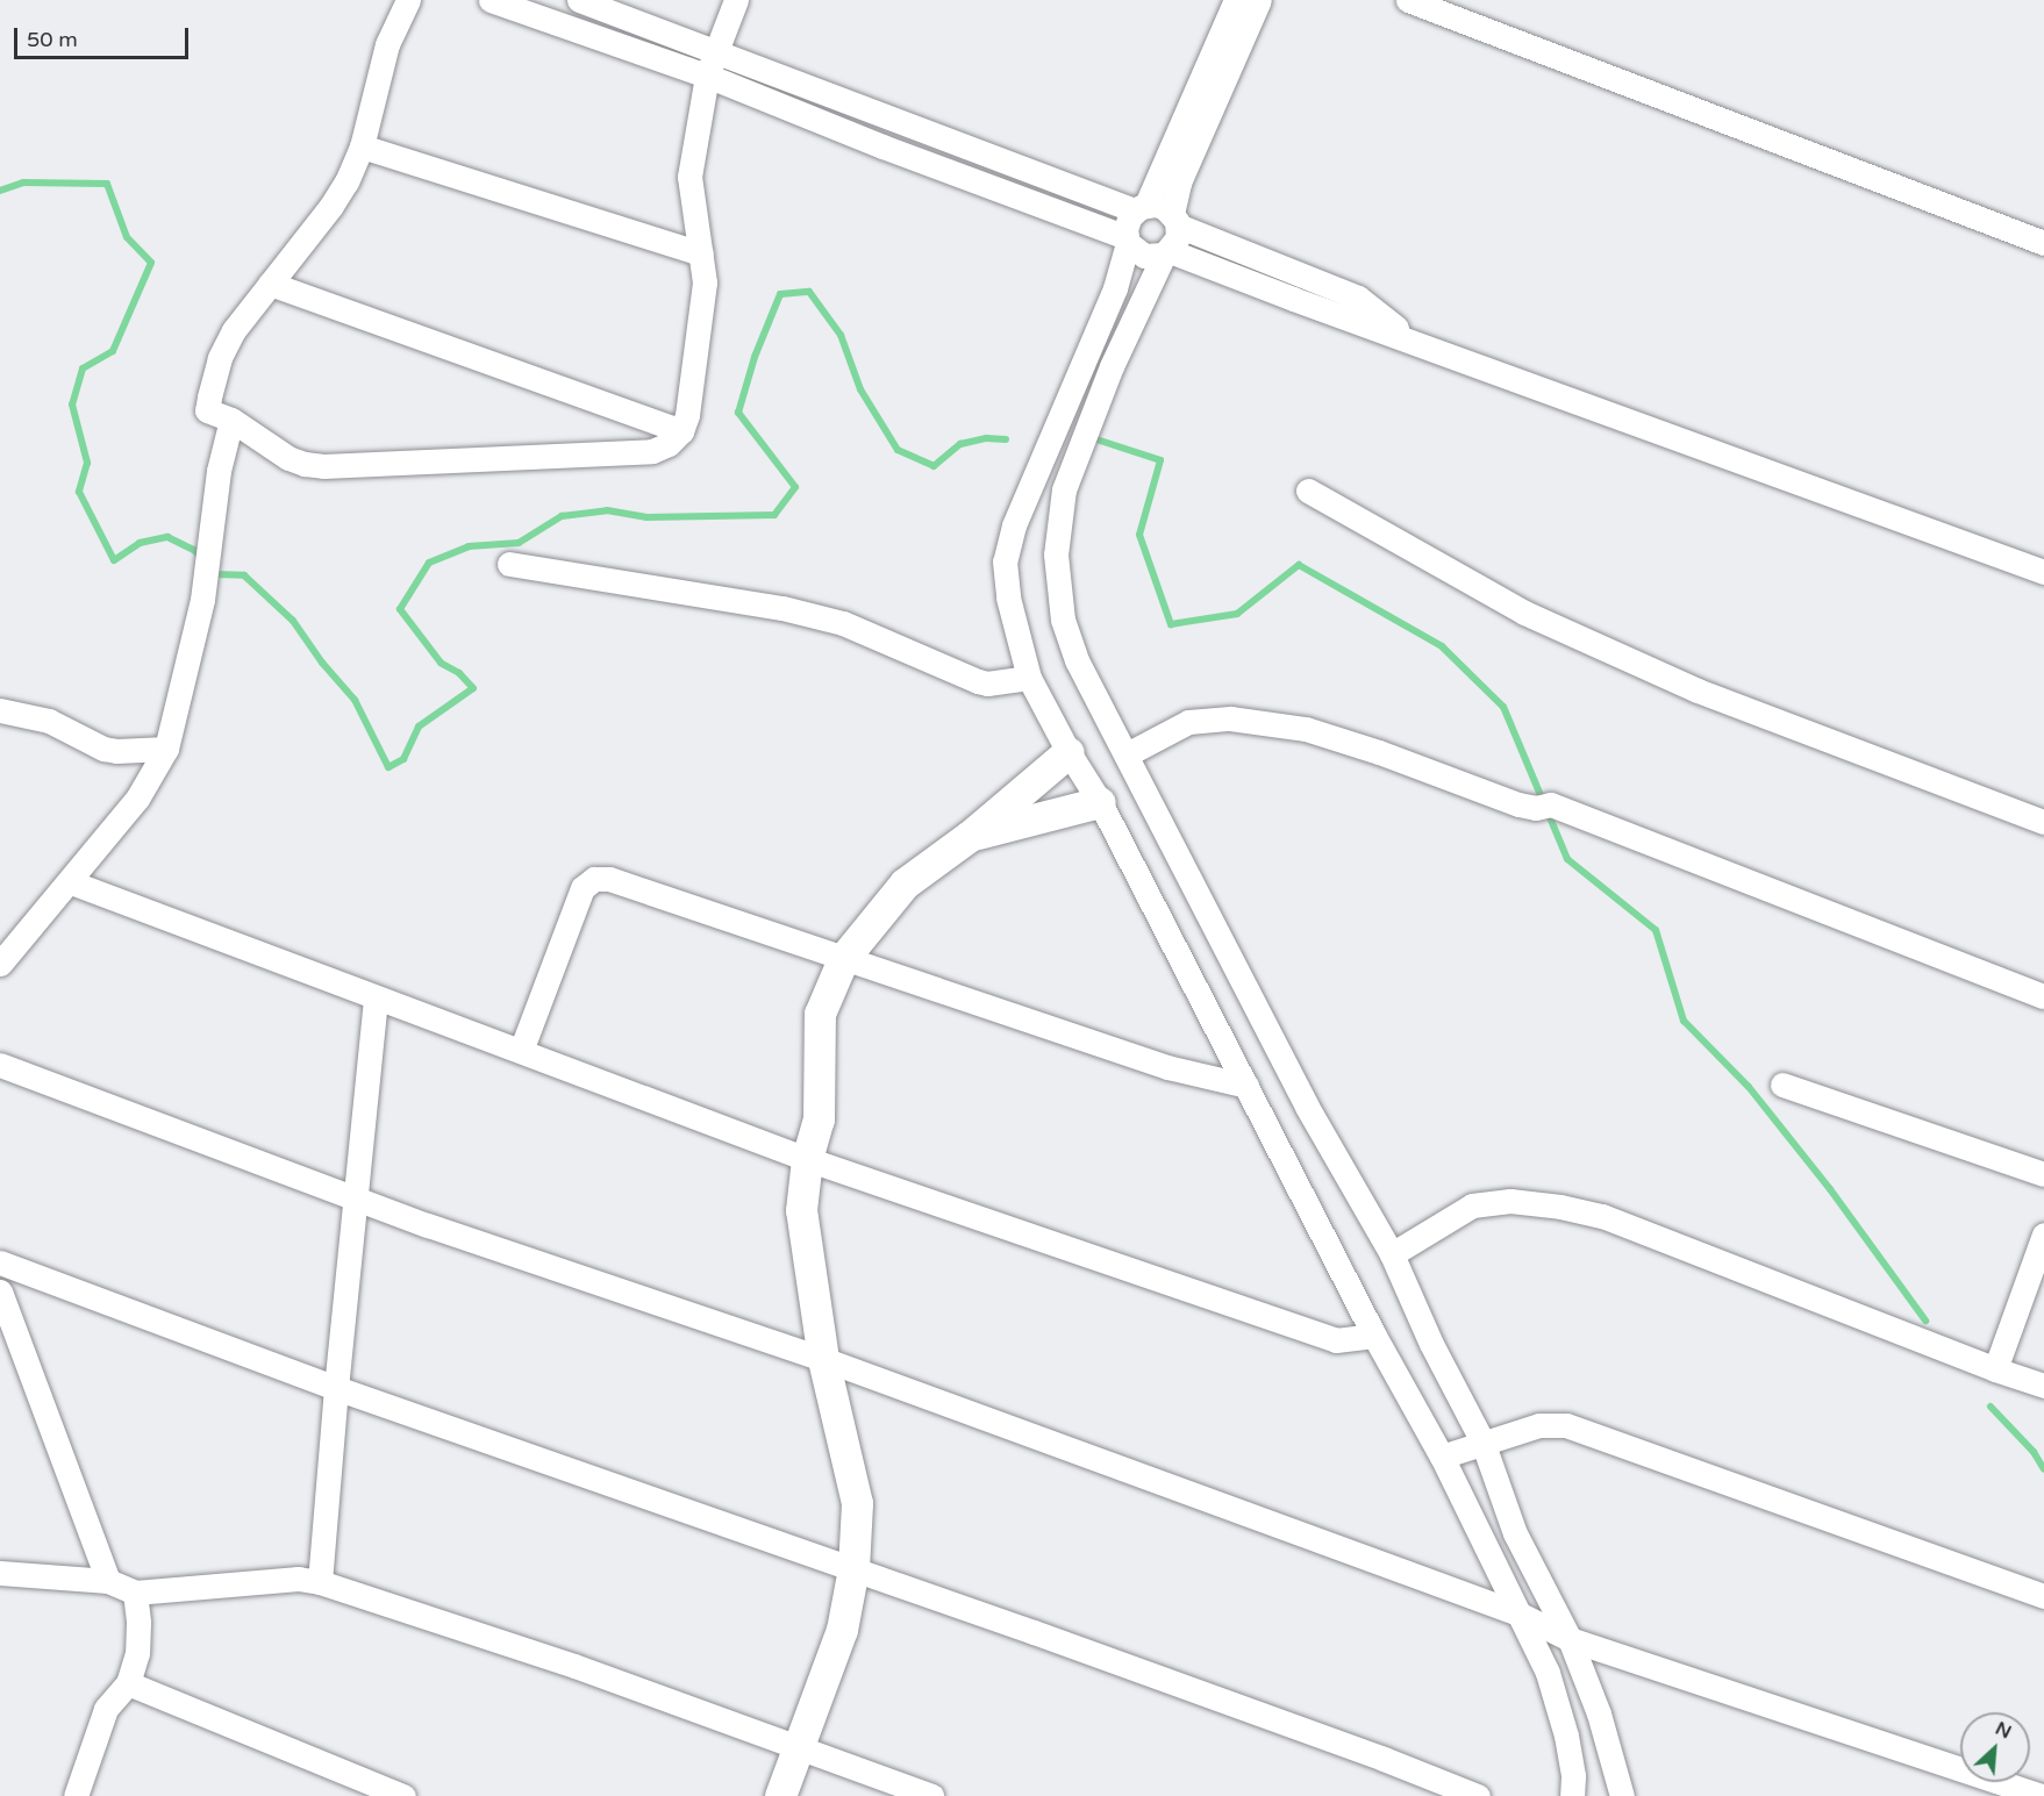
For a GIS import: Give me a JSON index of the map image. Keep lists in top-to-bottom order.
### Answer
{
  "scale_bar": "50 m",
  "north": "top right"
}
